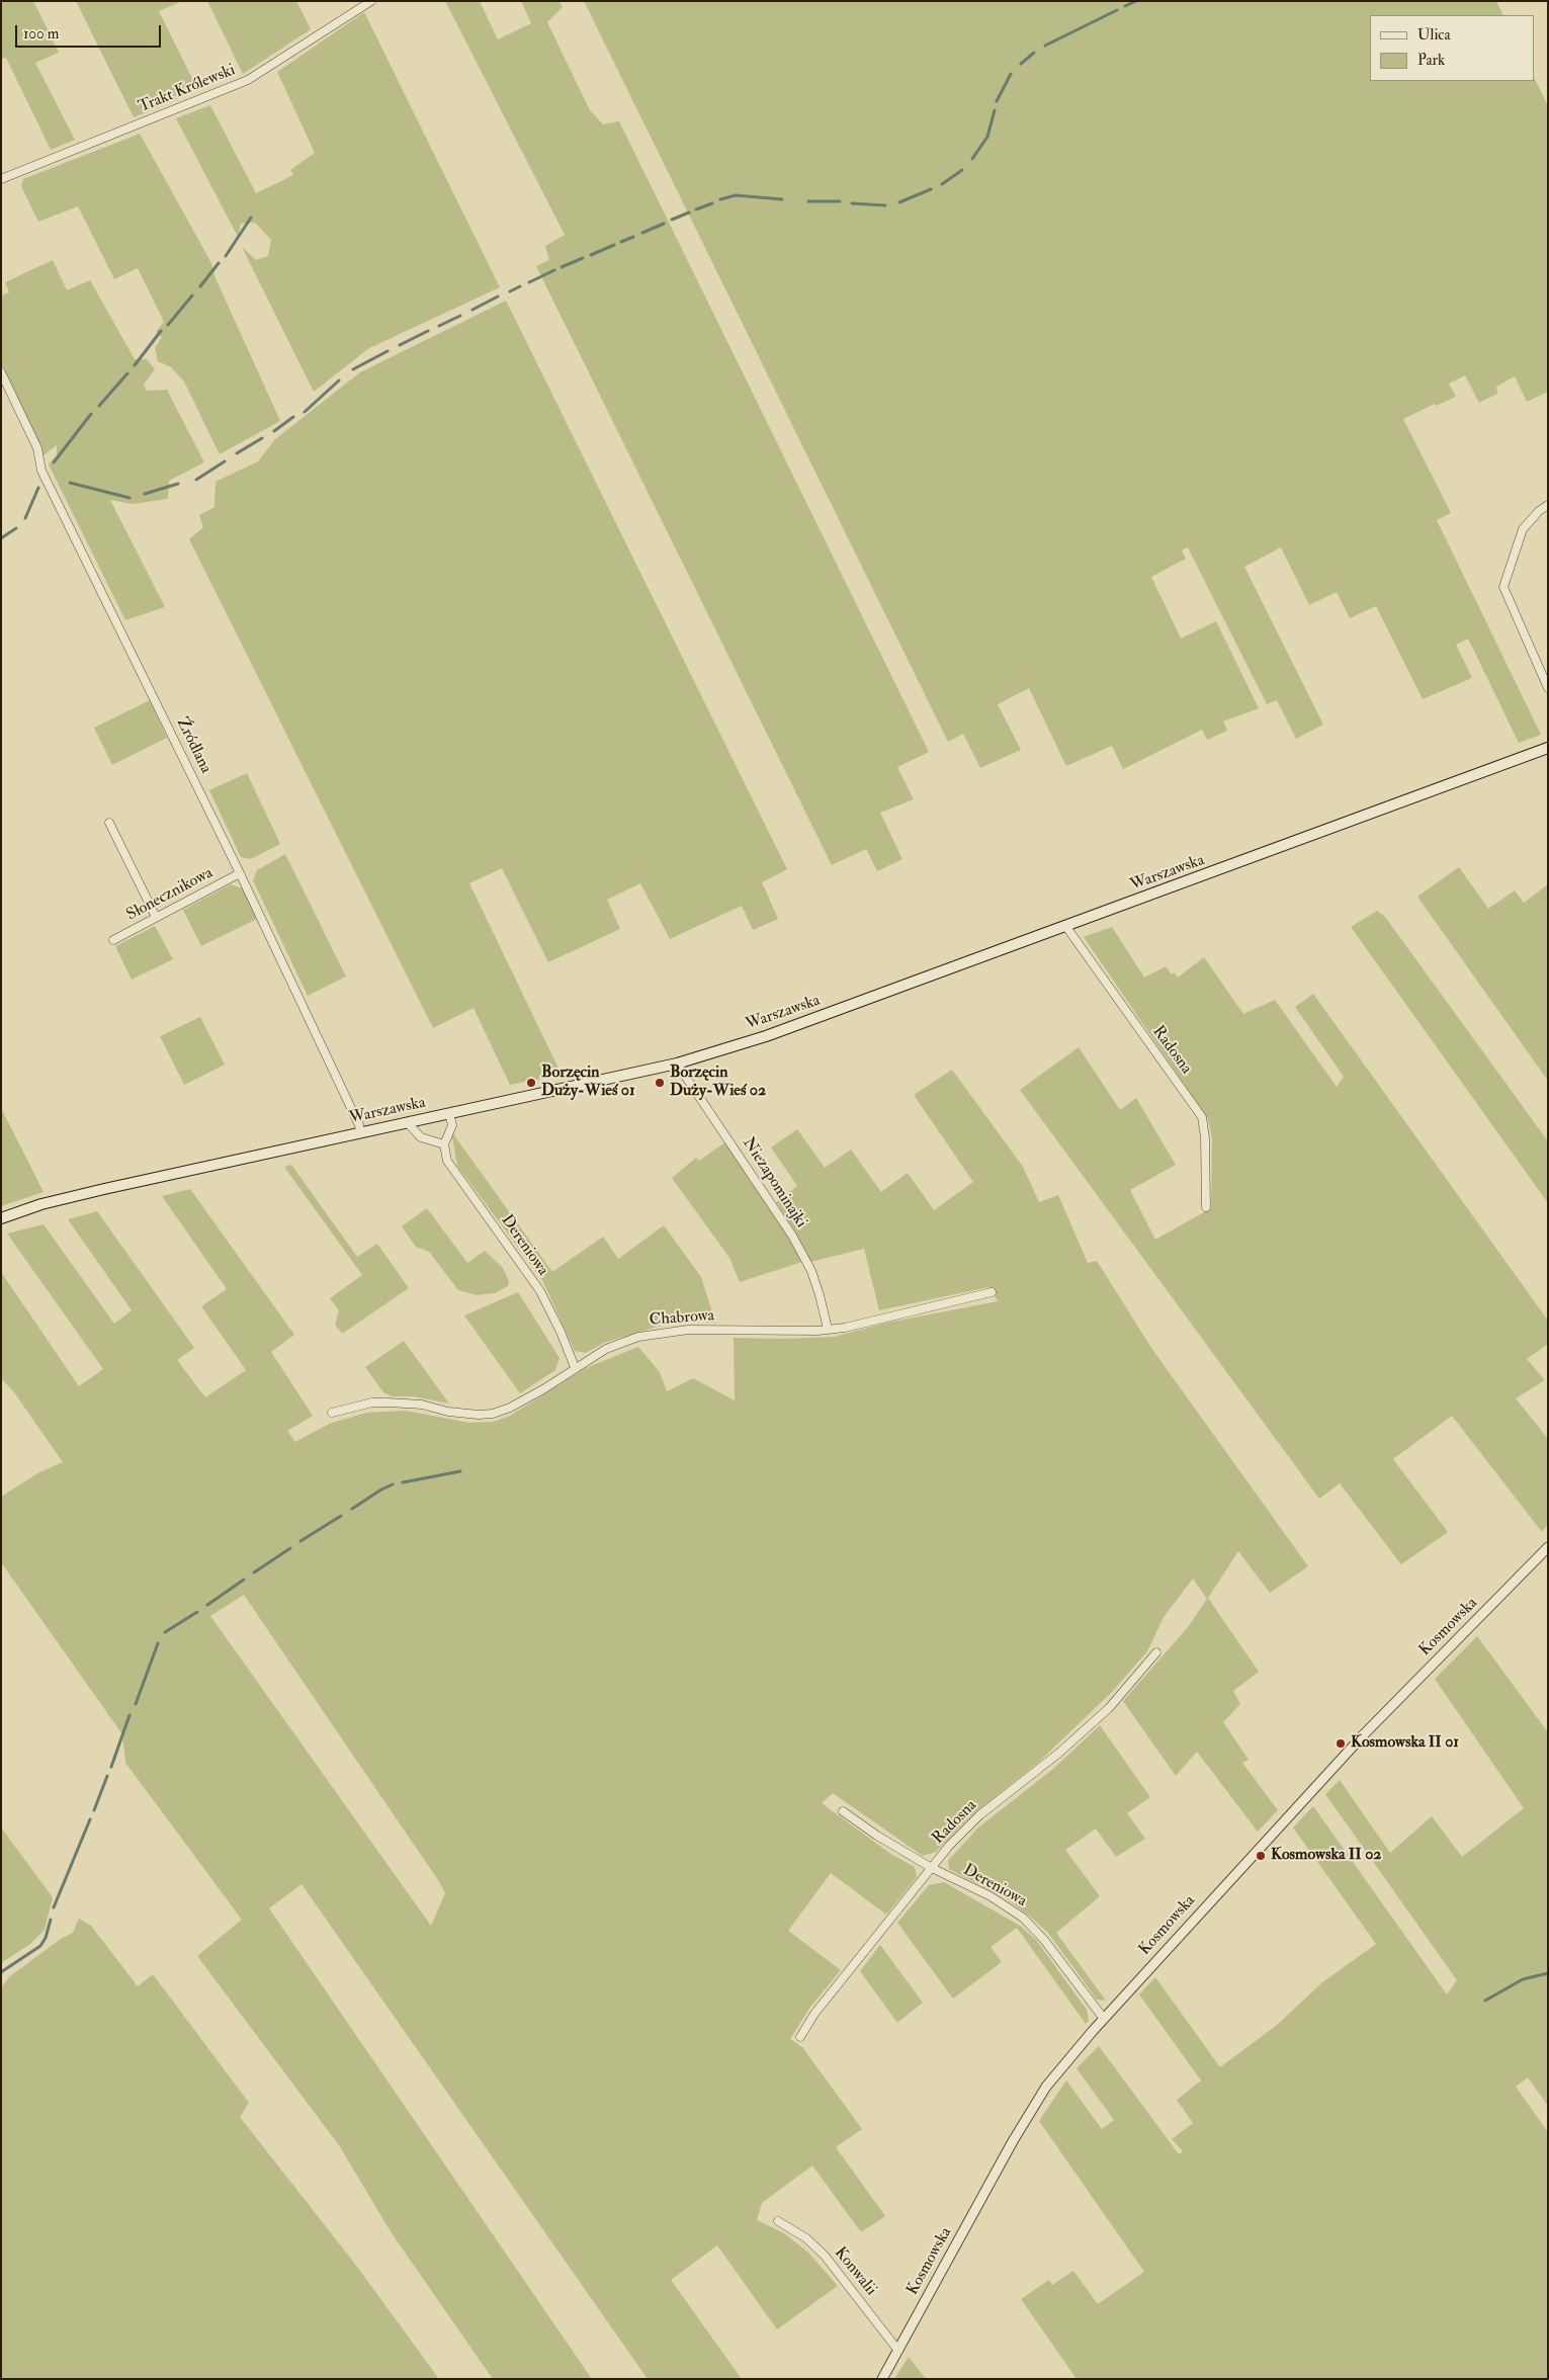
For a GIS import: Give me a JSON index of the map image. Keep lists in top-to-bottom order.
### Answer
{
  "streets": {
    "main road": ["Warszawska"],
    "street": [
      "Trakt Królewski",
      "Źródlana",
      "Słonecznikowa",
      "Radosna",
      "Niezapominajki",
      "Dereniowa",
      "Chabrowa",
      "Kosmowska",
      "Konwalii"
    ]
  },
  "crossings": [
    ["Źródlana", "Warszawska"],
    ["Źródlana", "Słonecznikowa"],
    ["Warszawska", "Radosna"],
    ["Warszawska", "Niezapominajki"],
    ["Radosna", "Dereniowa"],
    ["Niezapominajki", "Chabrowa"],
    ["Dereniowa", "Chabrowa"],
    ["Dereniowa", "Kosmowska"],
    ["Kosmowska", "Konwalii"]
  ],
  "places": [
    "Borzęcin Duży-Wieś 01",
    "Borzęcin Duży-Wieś 02",
    "Kosmowska II 01",
    "Kosmowska II 02"
  ],
  "legend": ["Ulica", "Park"],
  "scale_bar": "100 m"
}
